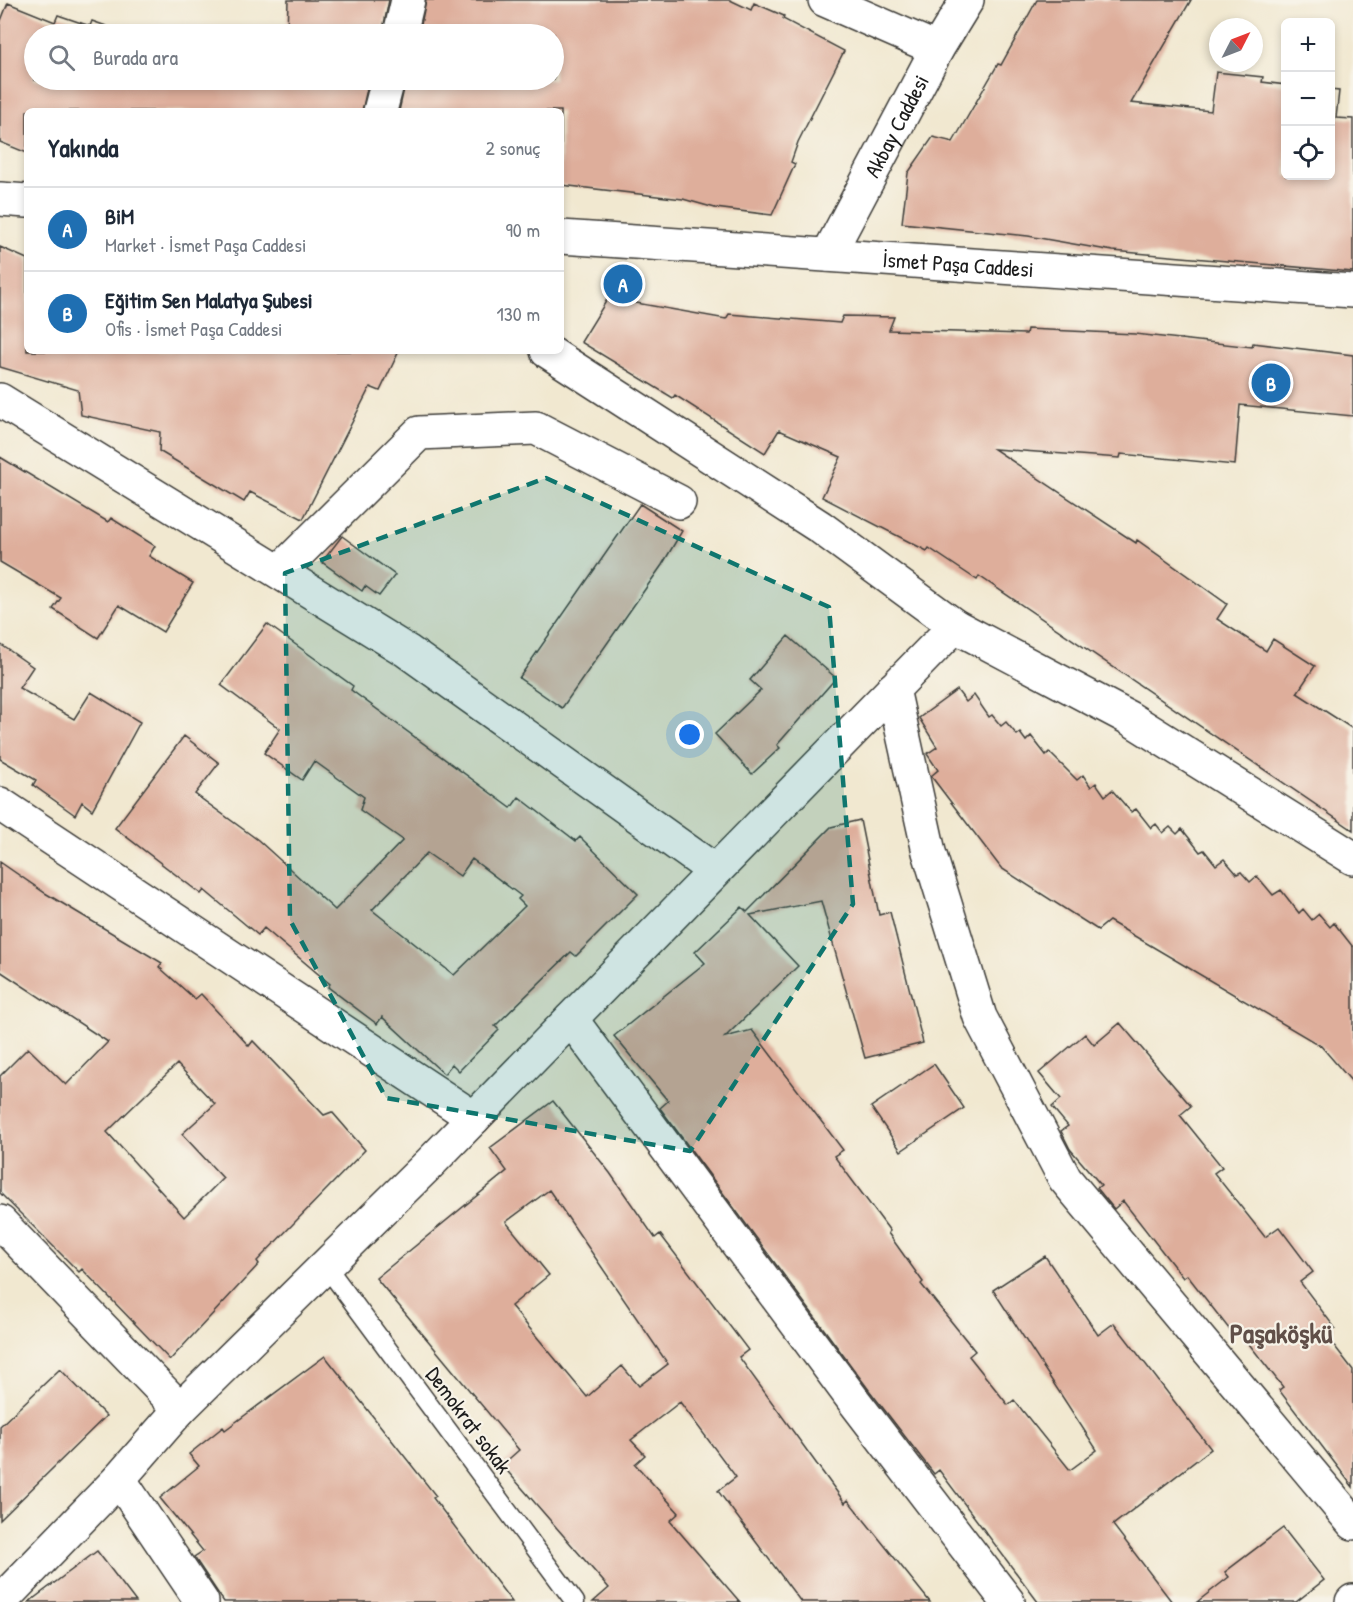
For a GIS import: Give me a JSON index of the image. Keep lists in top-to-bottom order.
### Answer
{
  "streets": {
    "street": ["Akbay Caddesi", "İsmet Paşa Caddesi"],
    "lane": ["Demokrat sokak"]
  },
  "crossings": [
    ["Akbay Caddesi", "İsmet Paşa Caddesi"]
  ],
  "districts": ["Paşaköşkü"],
  "north": "top right",
  "page": {
    "map_buttons": ["+", "−"],
    "search": "Burada ara",
    "heading": ["Yakında", "2 sonuç"],
    "list": [
      {
        "mark": "A",
        "name": "BiM",
        "note": "Market · İsmet Paşa Caddesi",
        "value": "90 m"
      },
      {
        "mark": "B",
        "name": "Eğitim Sen Malatya Şubesi",
        "note": "Ofis · İsmet Paşa Caddesi",
        "value": "130 m"
      }
    ],
    "pins": ["A", "B"]
  }
}
